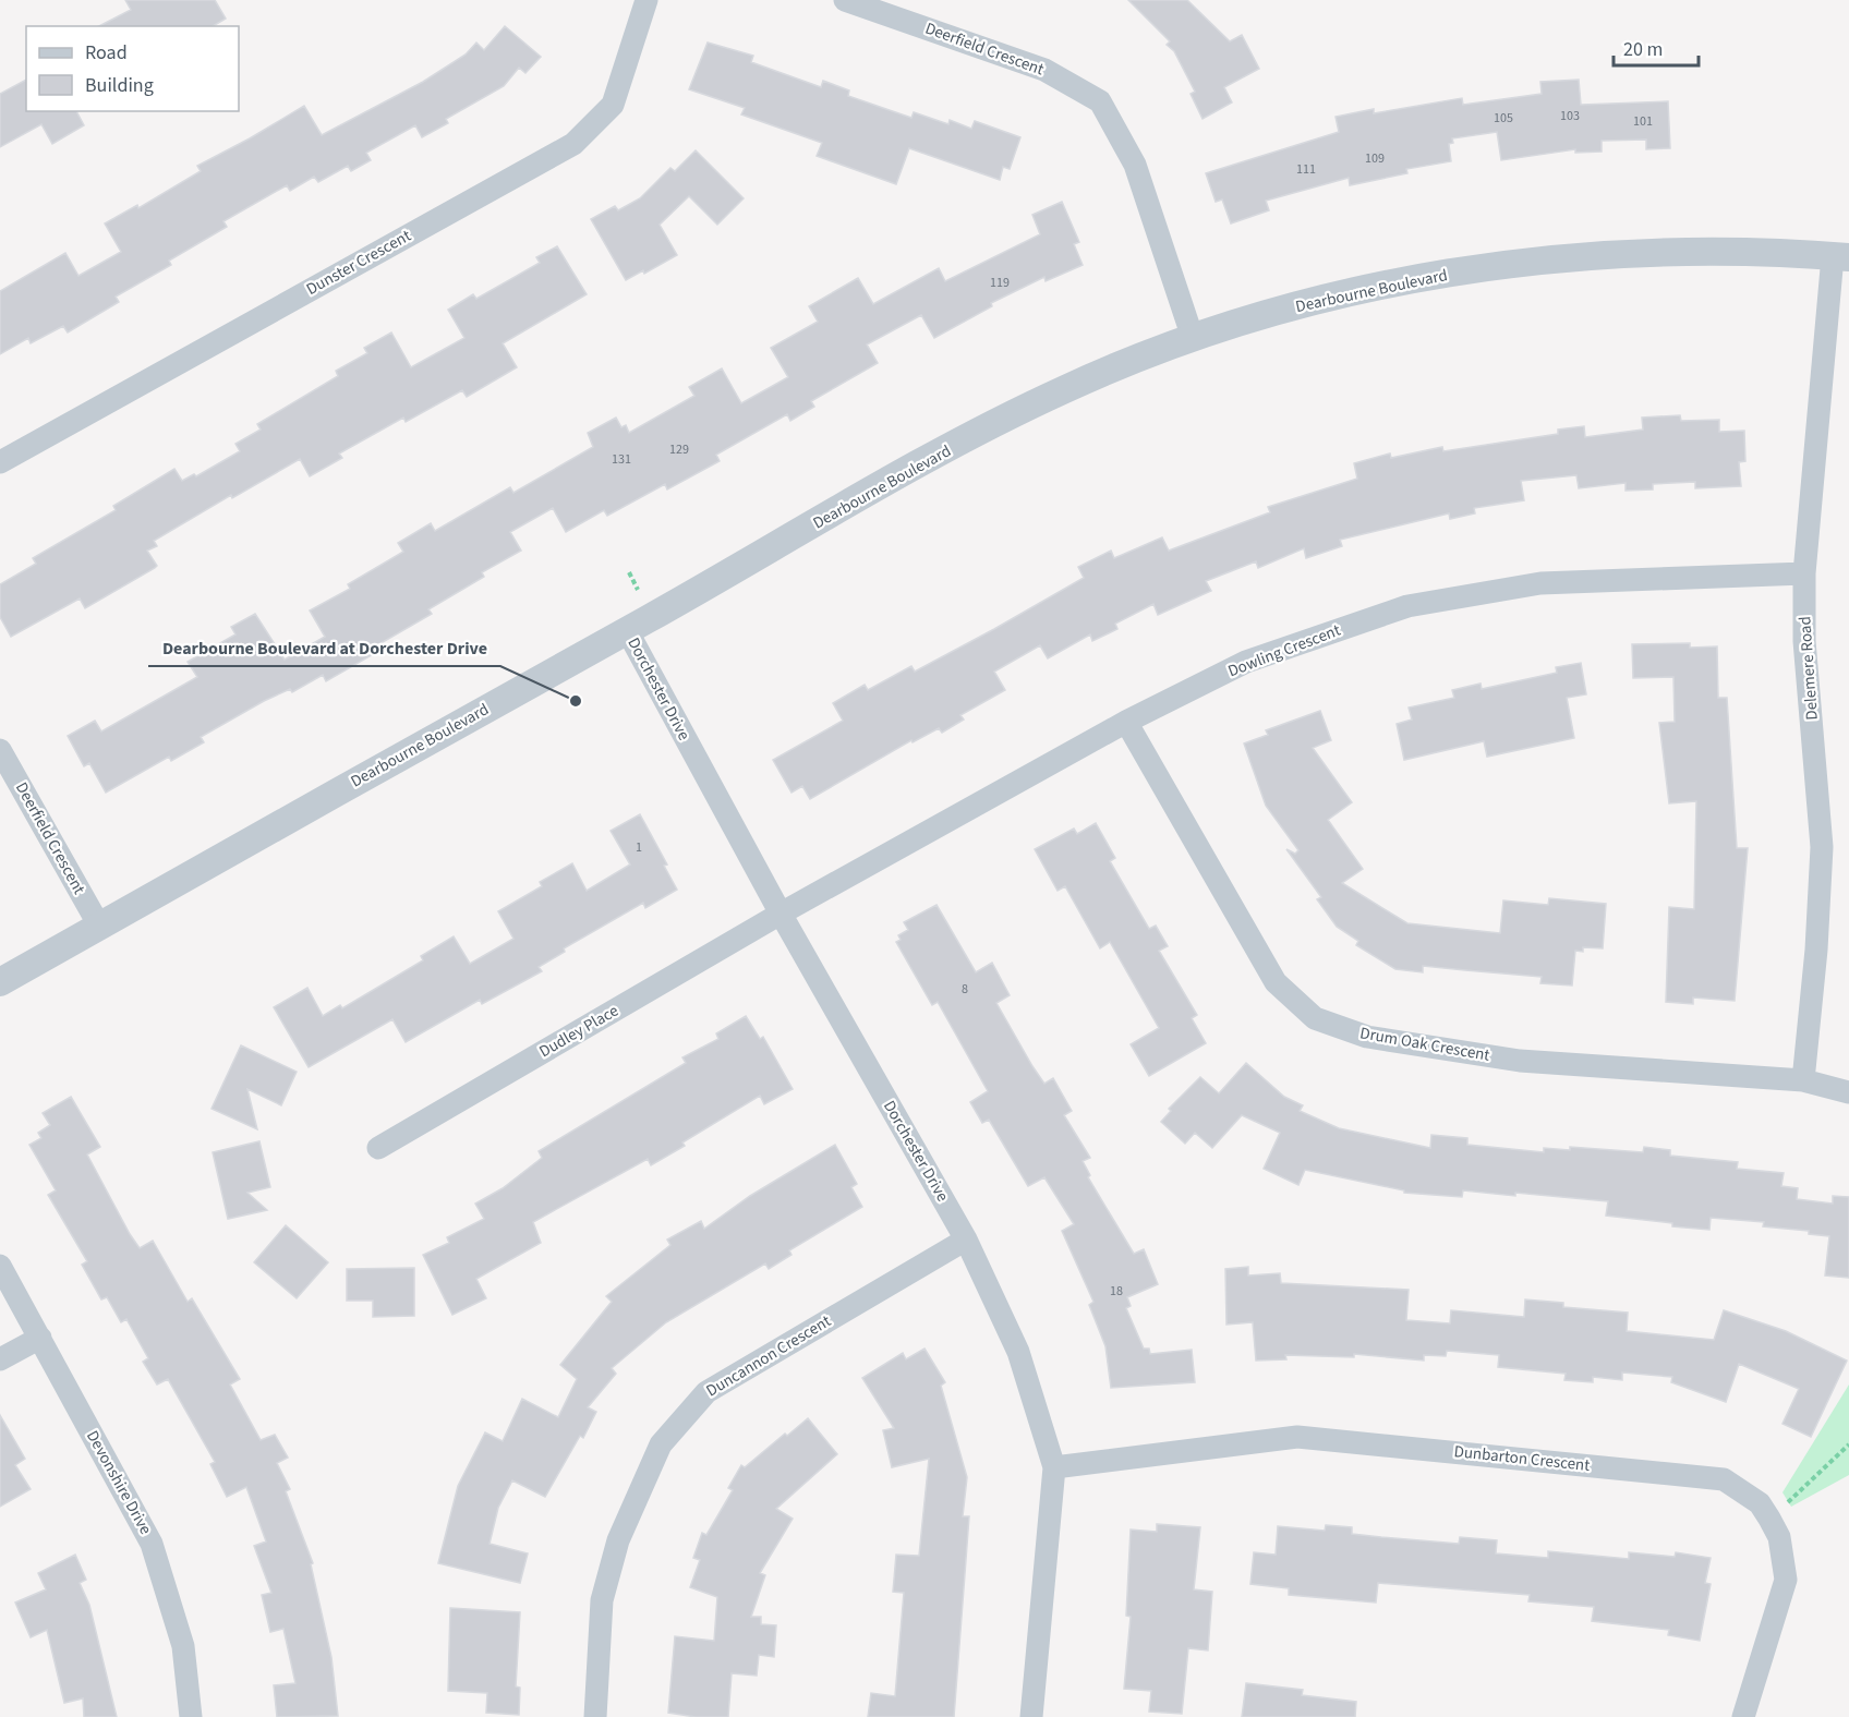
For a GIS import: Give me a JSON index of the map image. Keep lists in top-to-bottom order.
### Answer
{
  "streets": {
    "street": [
      "Deerfield Crescent",
      "Dunster Crescent",
      "Dearbourne Boulevard",
      "Dowling Crescent",
      "Delemere Road",
      "Dorchester Drive",
      "Dudley Place",
      "Drum Oak Crescent",
      "Duncannon Crescent",
      "Dunbarton Crescent",
      "Devonshire Drive"
    ]
  },
  "crossings": [
    ["Deerfield Crescent", "Dearbourne Boulevard"],
    ["Dearbourne Boulevard", "Delemere Road"],
    ["Dearbourne Boulevard", "Dorchester Drive"],
    ["Dowling Crescent", "Delemere Road"],
    ["Dowling Crescent", "Dorchester Drive"],
    ["Dowling Crescent", "Dudley Place"],
    ["Dowling Crescent", "Drum Oak Crescent"],
    ["Delemere Road", "Drum Oak Crescent"],
    ["Dorchester Drive", "Dudley Place"],
    ["Dorchester Drive", "Duncannon Crescent"],
    ["Dorchester Drive", "Dunbarton Crescent"]
  ],
  "places": ["Dearbourne Boulevard at Dorchester Drive"],
  "house_numbers": [
    "103",
    "105",
    "101",
    "109",
    "111",
    "119",
    "129",
    "131",
    "1",
    "8",
    "18"
  ],
  "legend": ["Road", "Building"],
  "scale_bar": "20 m"
}
